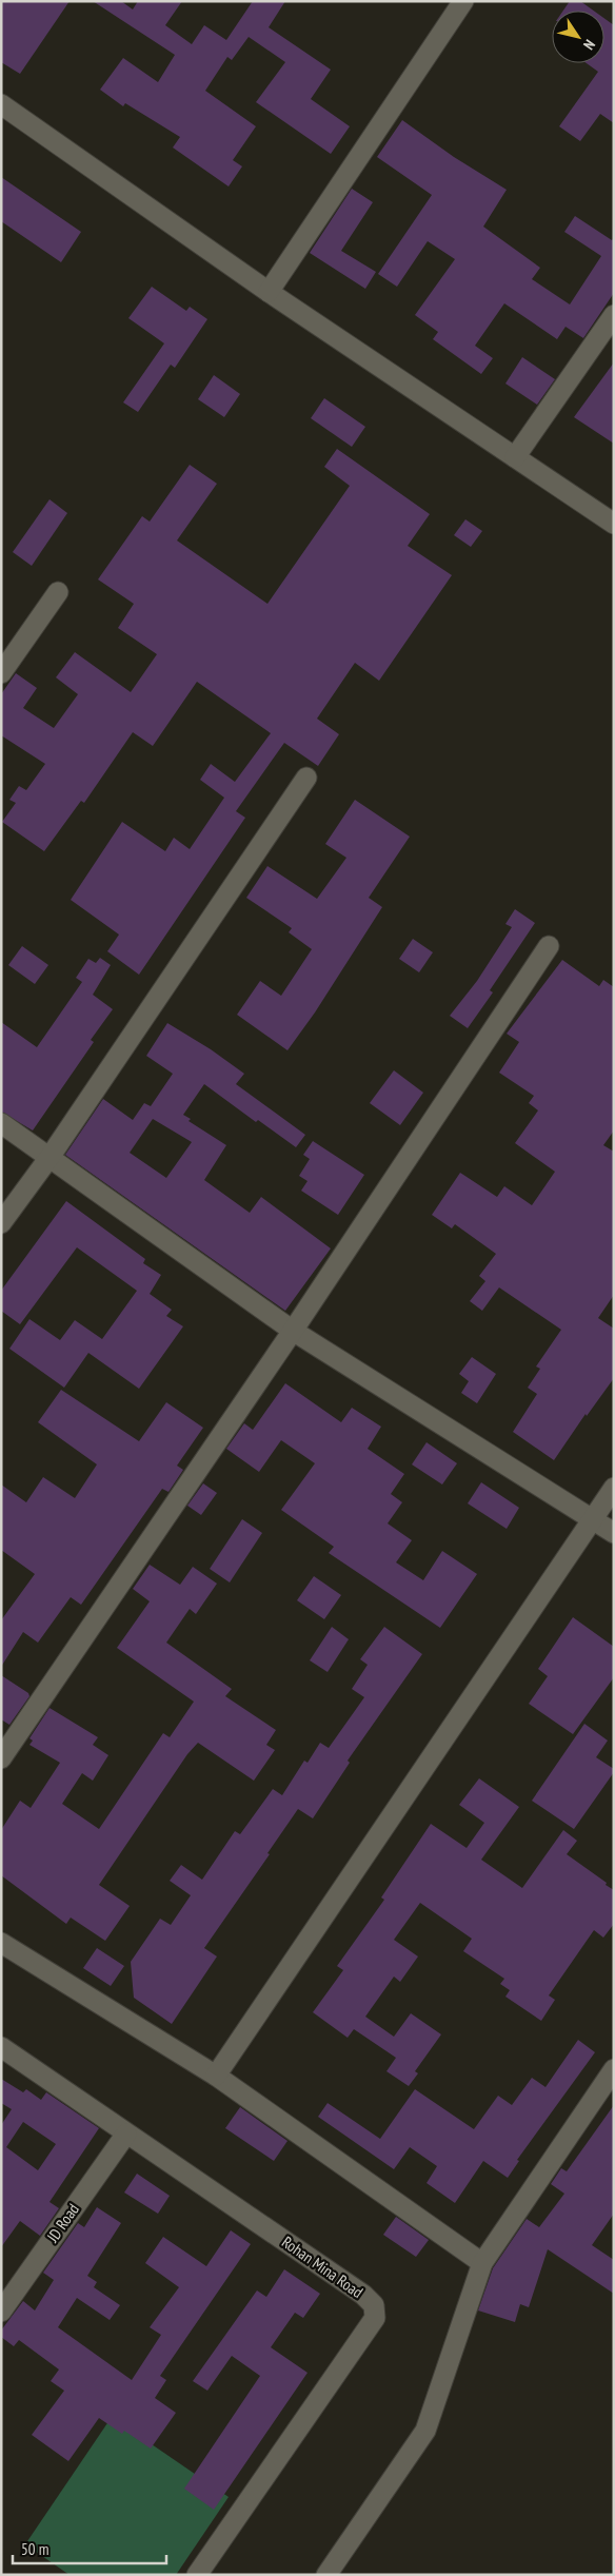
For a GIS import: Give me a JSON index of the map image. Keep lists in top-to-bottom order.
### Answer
{
  "streets": {
    "street": ["JD Road", "Rohan Mina Road"]
  },
  "crossings": [
    ["JD Road", "Rohan Mina Road"]
  ],
  "scale_bar": "50 m",
  "north": "bottom right"
}
